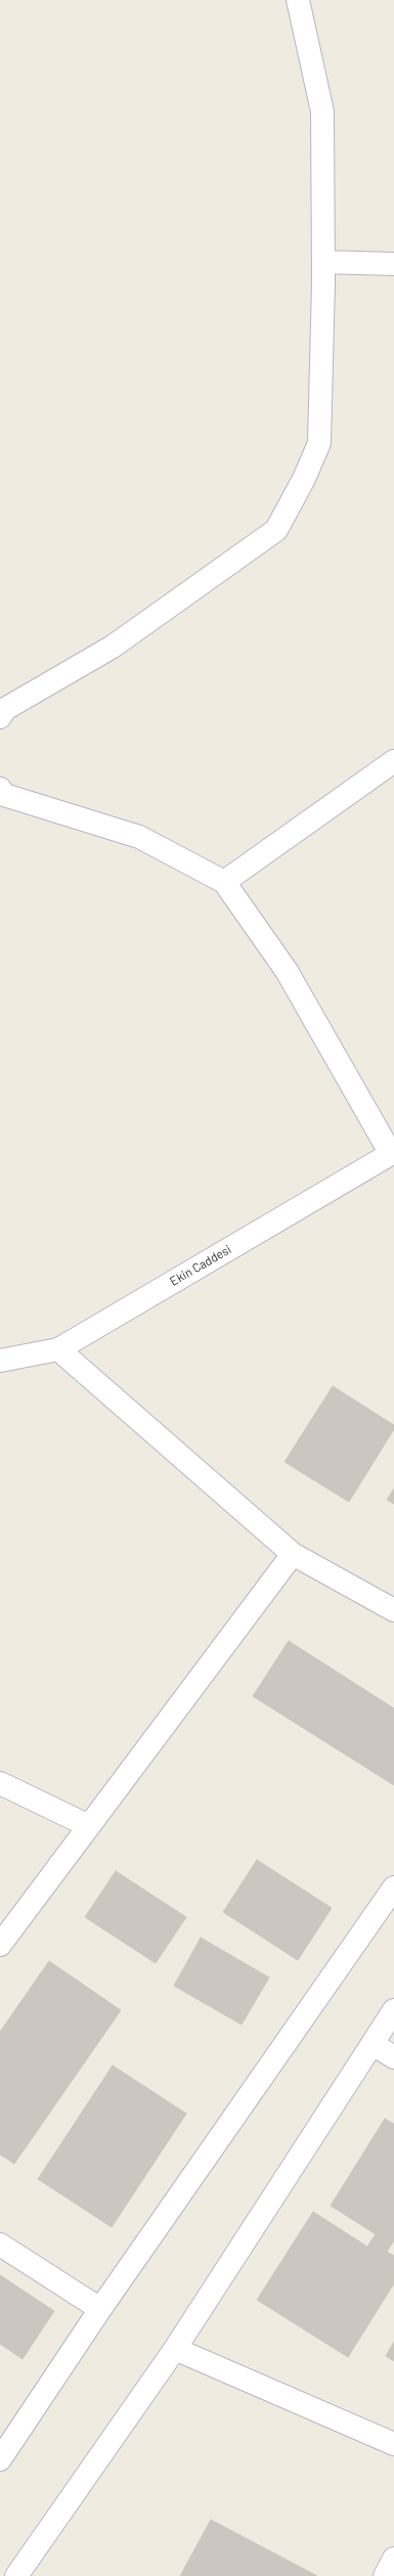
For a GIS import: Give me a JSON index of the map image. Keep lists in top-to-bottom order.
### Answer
{
  "streets": {
    "street": ["Ekin Caddesi"]
  }
}
